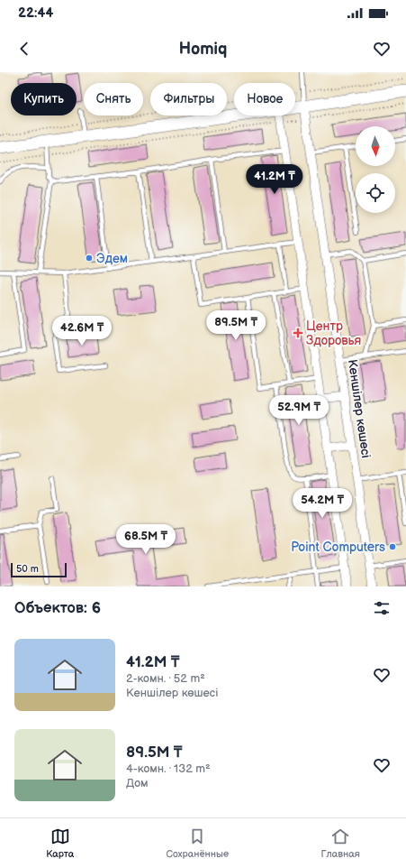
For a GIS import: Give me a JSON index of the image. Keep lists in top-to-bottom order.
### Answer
{
  "streets": {
    "street": ["Кеншілер көшесі"]
  },
  "places": {
    "other": ["Эдем", "Point Computers"],
    "health": ["Центр Здоровья"]
  },
  "scale_bar": "50 m",
  "north": "bottom",
  "page": {
    "status": "22:44",
    "header": "Homiq",
    "chip": [
      "Купить",
      "Снять",
      "Фильтры",
      "Новое"
    ],
    "price": [
      "41.2M ₸",
      "89.5M ₸",
      "42.6M ₸",
      "52.9M ₸",
      "54.2M ₸",
      "68.5M ₸"
    ],
    "scale": "50 m",
    "heading": "Объектов: 6",
    "list": [
      {
        "name": "41.2M ₸",
        "note": "2-комн. · 52 m² · Кеншілер көшесі"
      },
      {
        "name": "89.5M ₸",
        "note": "4-комн. · 132 m² · Дом"
      }
    ],
    "tabs": ["Карта", "Сохранённые", "Главная"]
  }
}
